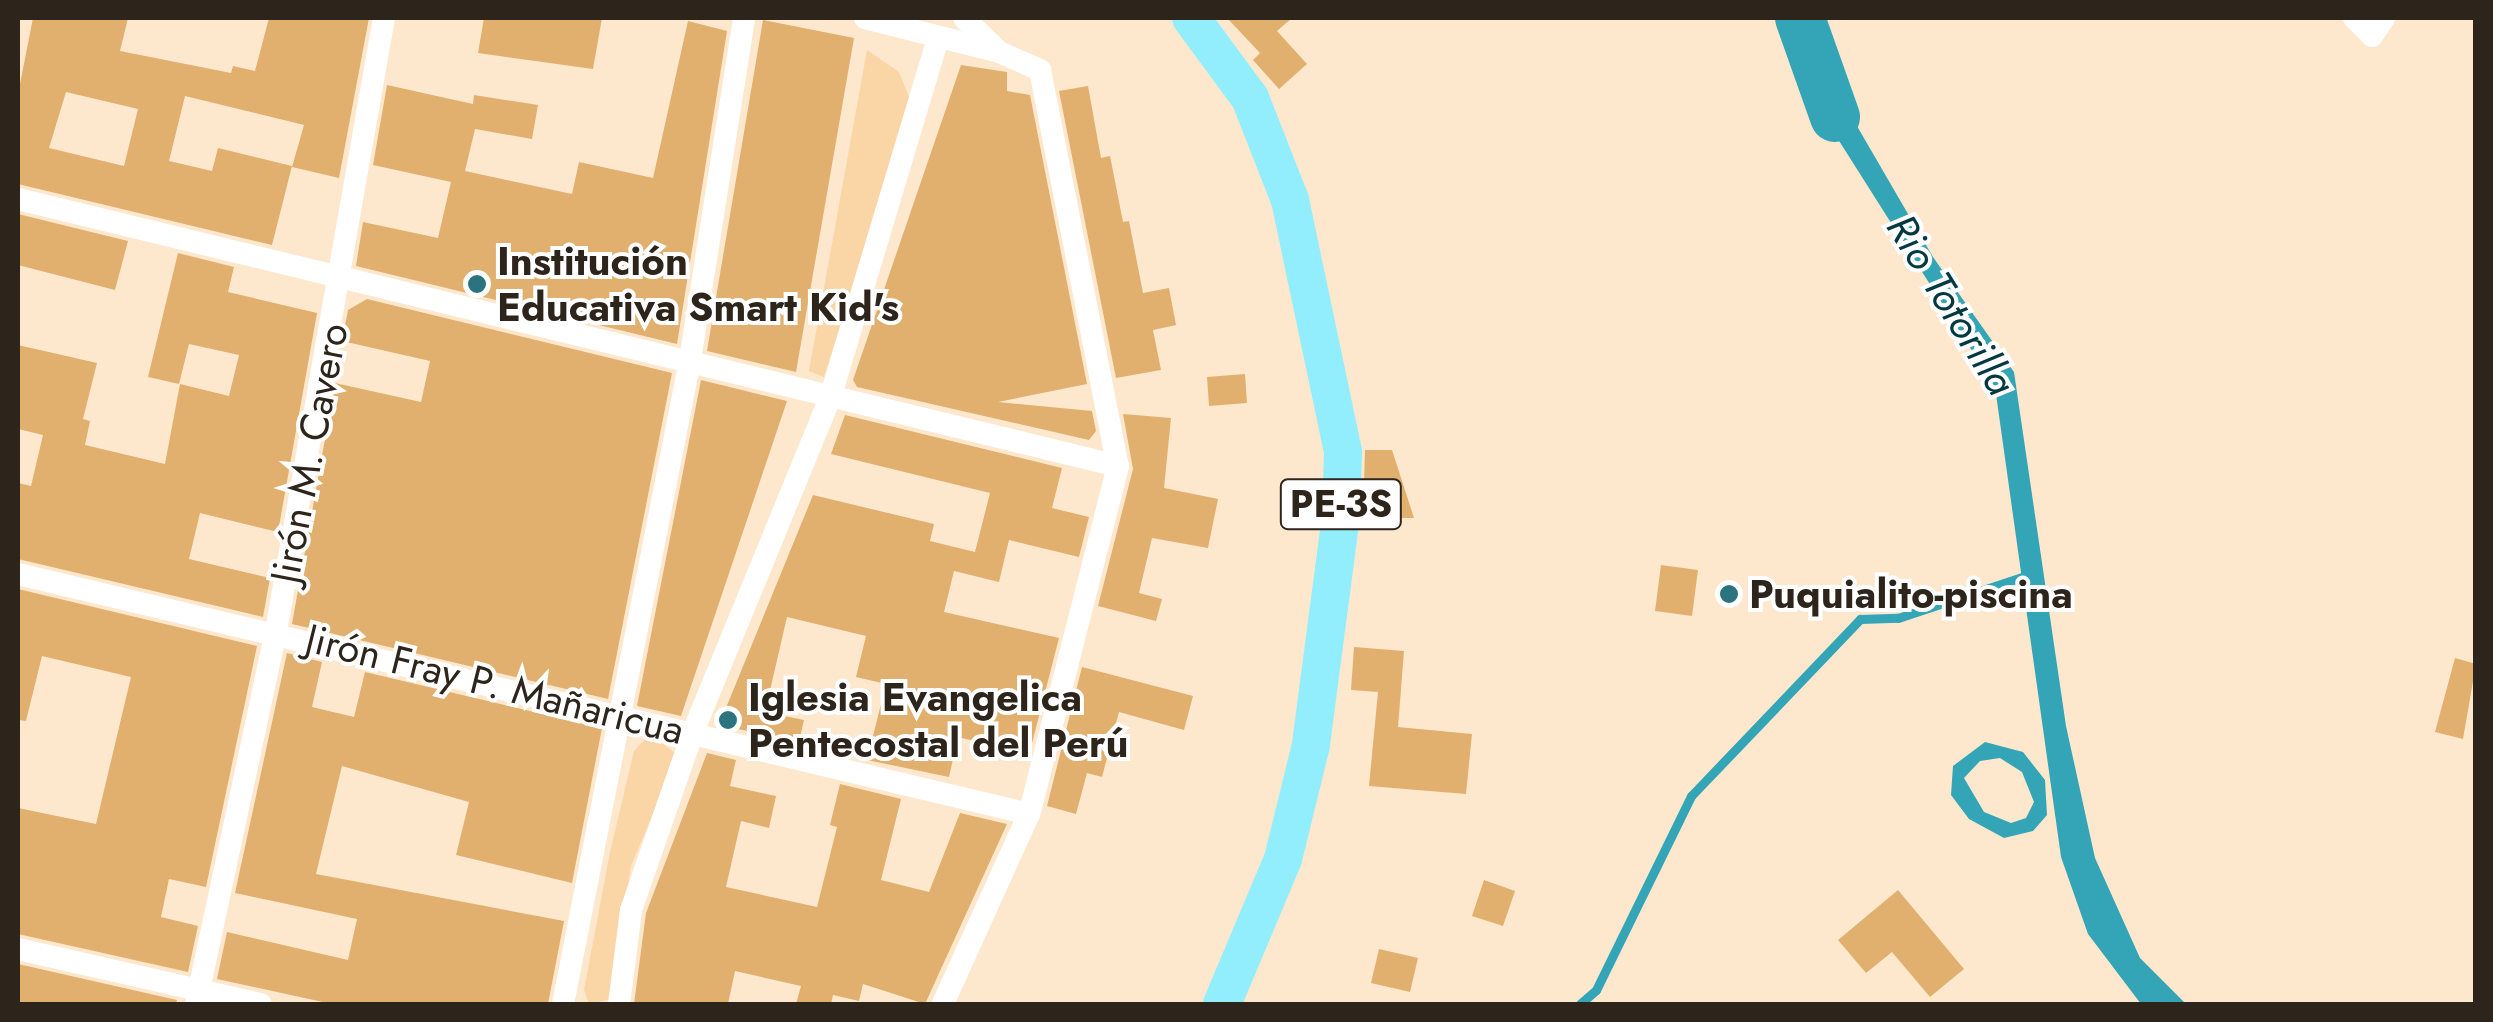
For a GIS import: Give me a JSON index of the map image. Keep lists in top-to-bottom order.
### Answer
{
  "streets": {
    "highway": ["PE-3S"],
    "street": ["Jirón M. Cavero", "Jirón Fray P. Mañaricua"]
  },
  "crossings": [
    ["Jirón M. Cavero", "Jirón Fray P. Mañaricua"]
  ],
  "water": ["Rio Totorilla"],
  "places": ["Institución Educativa Smart Kid's", "Puquialito-piscina", "Iglesia Evangelica Pentecostal del Perú"]
}
